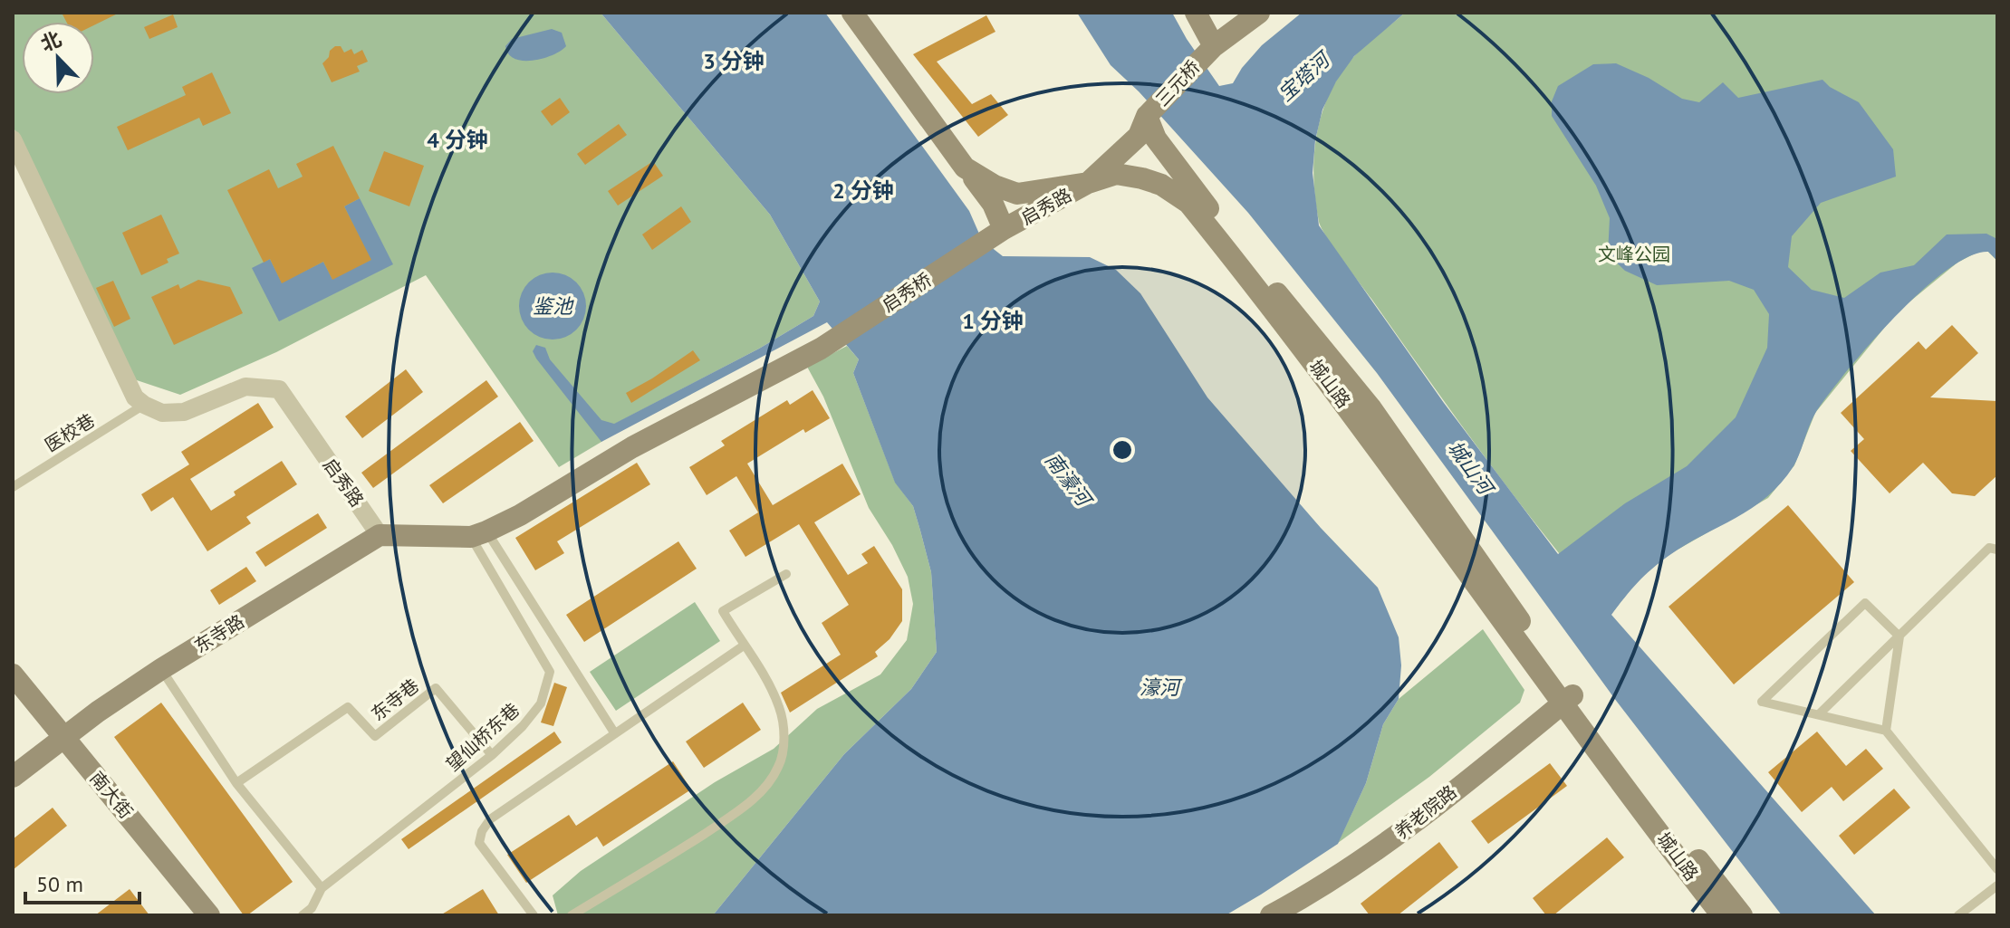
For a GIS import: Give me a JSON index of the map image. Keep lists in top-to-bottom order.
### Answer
{
  "streets": {
    "main road": [
      "三元桥",
      "启秀路",
      "启秀桥",
      "城山路",
      "东寺路",
      "南大街",
      "养老院路"
    ],
    "lane": ["医校巷", "东寺巷", "望仙桥东巷"]
  },
  "crossings": [
    ["三元桥", "启秀路"],
    ["三元桥", "城山路"],
    ["启秀路", "启秀桥"],
    ["启秀路", "城山路"],
    ["启秀路", "医校巷"],
    ["启秀路", "东寺路"],
    ["启秀桥", "望仙桥东巷"],
    ["城山路", "养老院路"],
    ["东寺路", "南大街"],
    ["东寺巷", "望仙桥东巷"]
  ],
  "water": [
    "宝塔河",
    "鉴池",
    "城山河",
    "南濠河",
    "濠河"
  ],
  "parks": ["文峰公园"],
  "scale_bar": "50 m",
  "north": "top left",
  "rings": [
    "3 分钟",
    "4 分钟",
    "2 分钟",
    "1 分钟"
  ]
}
